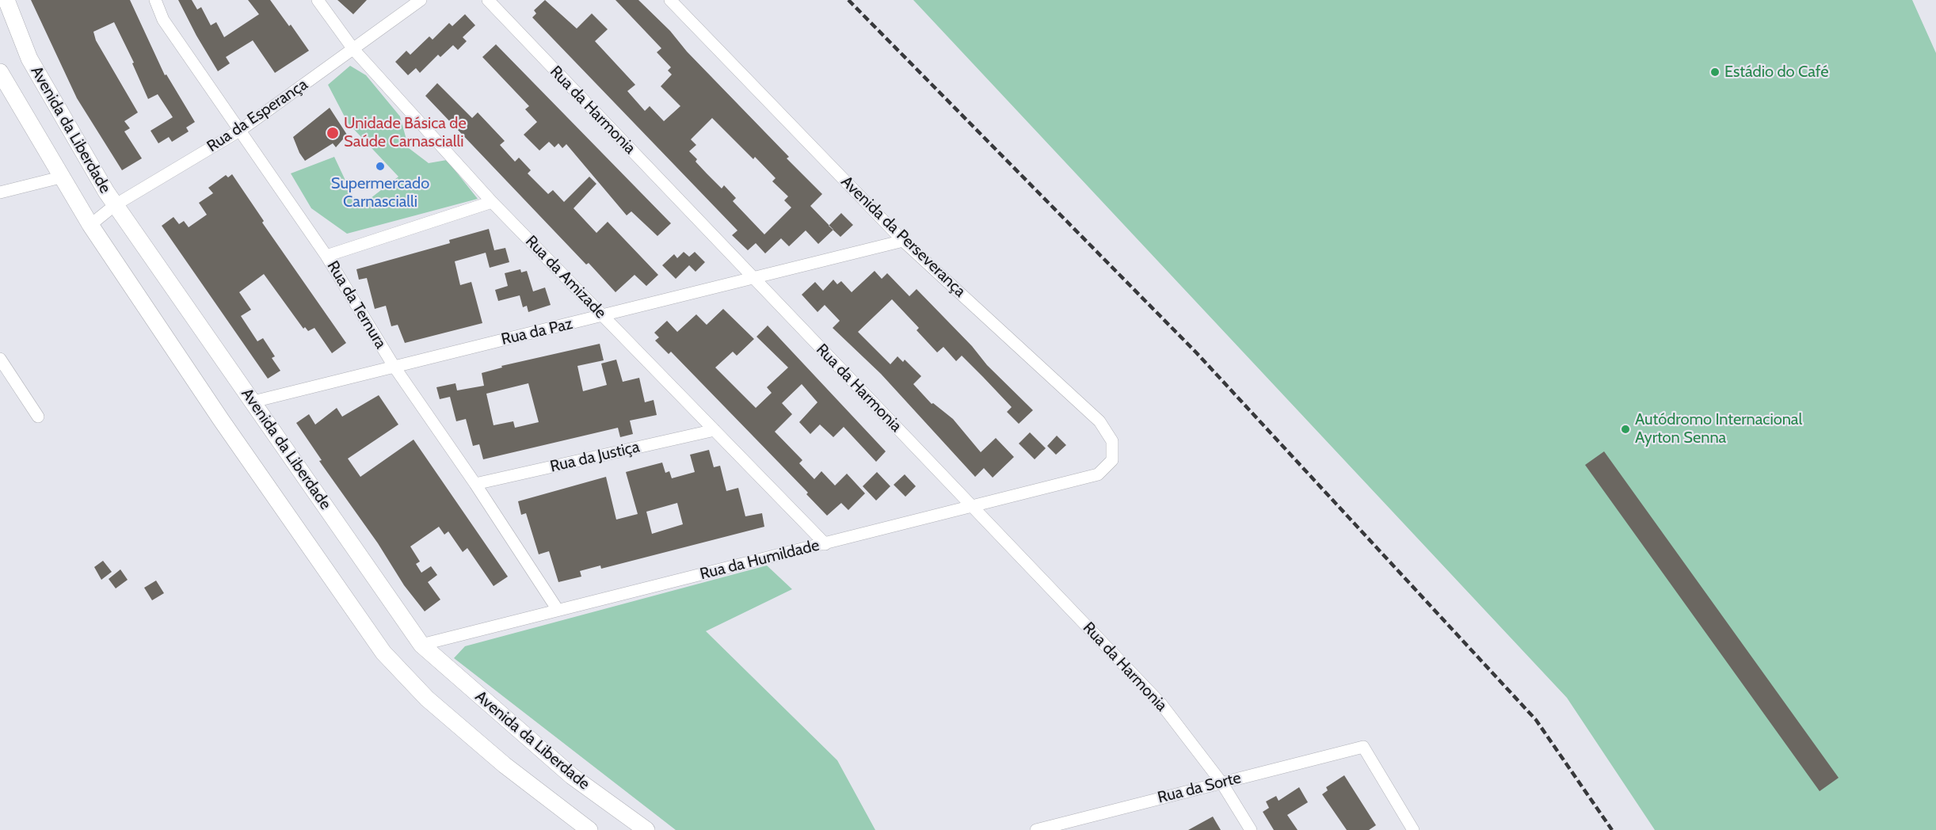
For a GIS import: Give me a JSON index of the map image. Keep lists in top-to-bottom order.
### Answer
{
  "streets": {
    "street": [
      "Rua da Harmonia",
      "Rua da Esperança",
      "Avenida da Liberdade",
      "Avenida da Perseverança",
      "Rua da Amizade",
      "Rua da Ternura",
      "Rua da Paz",
      "Rua da Justiça",
      "Rua da Humildade",
      "Rua da Sorte"
    ]
  },
  "crossings": [
    ["Rua da Harmonia", "Rua da Paz"],
    ["Rua da Harmonia", "Rua da Humildade"],
    ["Rua da Harmonia", "Rua da Sorte"],
    ["Rua da Esperança", "Avenida da Liberdade"],
    ["Rua da Esperança", "Rua da Amizade"],
    ["Rua da Esperança", "Rua da Ternura"],
    ["Avenida da Liberdade", "Rua da Paz"],
    ["Avenida da Liberdade", "Rua da Humildade"],
    ["Avenida da Perseverança", "Rua da Paz"],
    ["Avenida da Perseverança", "Rua da Humildade"],
    ["Rua da Amizade", "Rua da Paz"],
    ["Rua da Amizade", "Rua da Justiça"],
    ["Rua da Amizade", "Rua da Humildade"],
    ["Rua da Ternura", "Rua da Paz"],
    ["Rua da Ternura", "Rua da Justiça"],
    ["Rua da Ternura", "Rua da Humildade"]
  ],
  "places": [
    "Estádio do Café",
    "Unidade Básica de Saúde Carnascialli",
    "Supermercado Carnascialli",
    "Autódromo Internacional Ayrton Senna"
  ]
}
